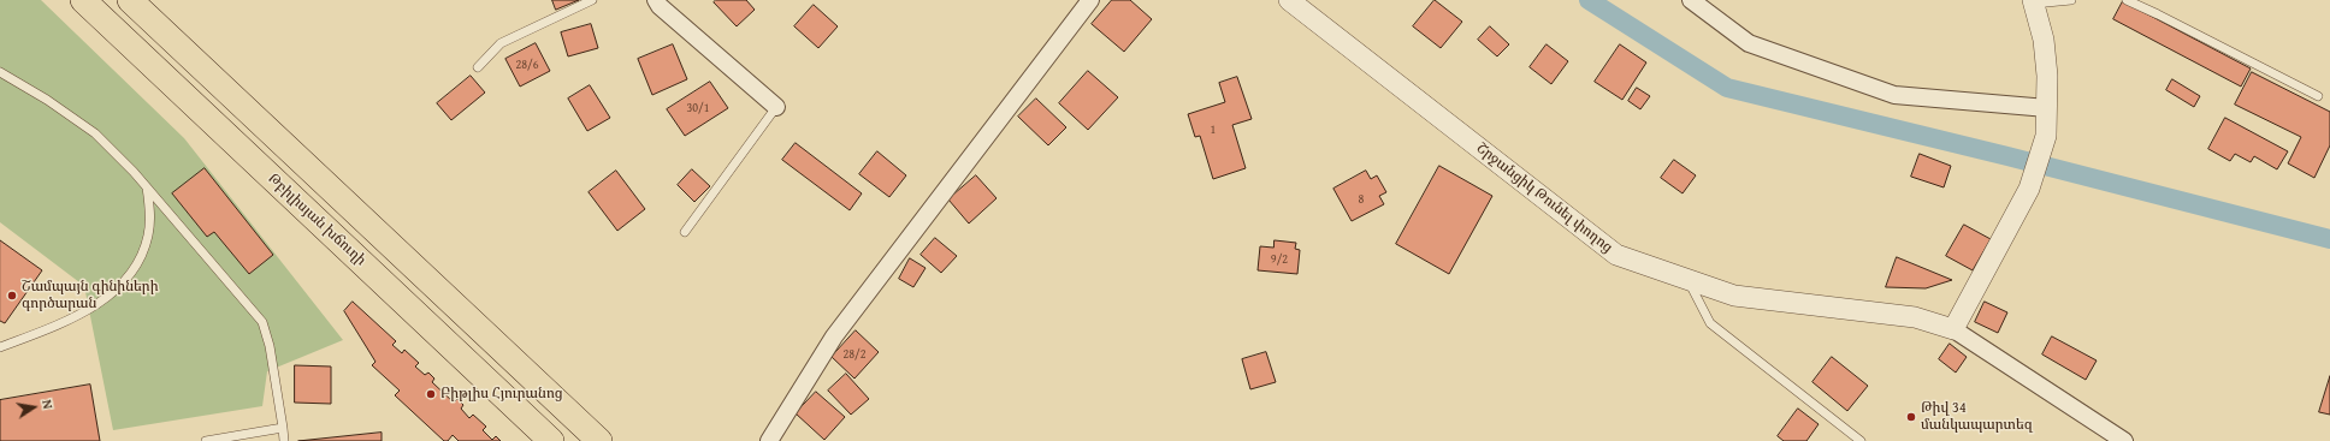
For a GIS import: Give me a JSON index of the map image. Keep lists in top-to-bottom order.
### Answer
{
  "streets": {
    "main road": ["Թբիլիսյան խճուղի"],
    "street": ["Շրջանցիկ Թունել փողոց"]
  },
  "places": ["Շամպայն գինիների գործարան", "Բիթլիս Հյուրանոց", "Թիվ 34 մանկապարտեզ"],
  "house_numbers": [
    "28/6",
    "30/1",
    "1",
    "8",
    "9/2",
    "28/2"
  ],
  "north": "right"
}
